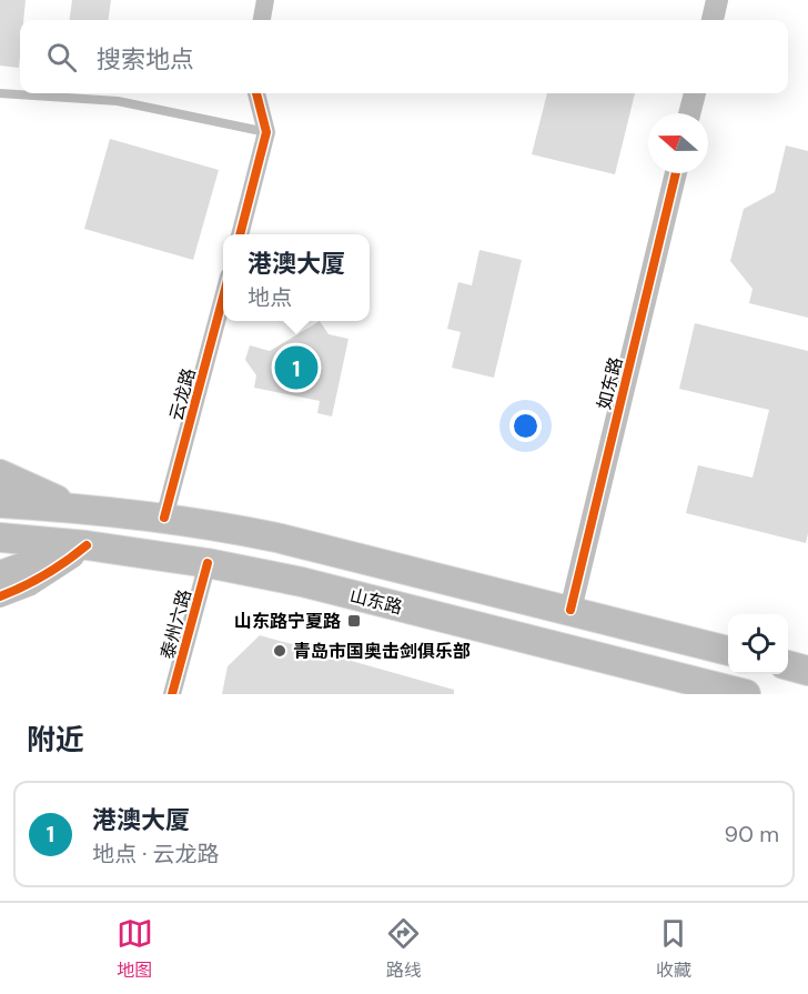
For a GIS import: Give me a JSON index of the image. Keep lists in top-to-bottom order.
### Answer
{
  "streets": {
    "main road": ["山东路"],
    "street": ["如东路", "云龙路", "泰州六路"]
  },
  "crossings": [
    ["如东路", "山东路"],
    ["云龙路", "山东路"],
    ["山东路", "泰州六路"]
  ],
  "places": {
    "transit": ["山东路宁夏路"],
    "other": ["青岛市国奥击剑俱乐部"]
  },
  "north": "left",
  "page": {
    "search": "搜索地点",
    "popup": ["港澳大厦", "地点"],
    "pins": "1",
    "heading": "附近",
    "list": [
      {
        "mark": "1",
        "name": "港澳大厦",
        "note": "地点 · 云龙路",
        "value": "90 m"
      }
    ],
    "nav": ["地图", "路线", "收藏"]
  }
}
